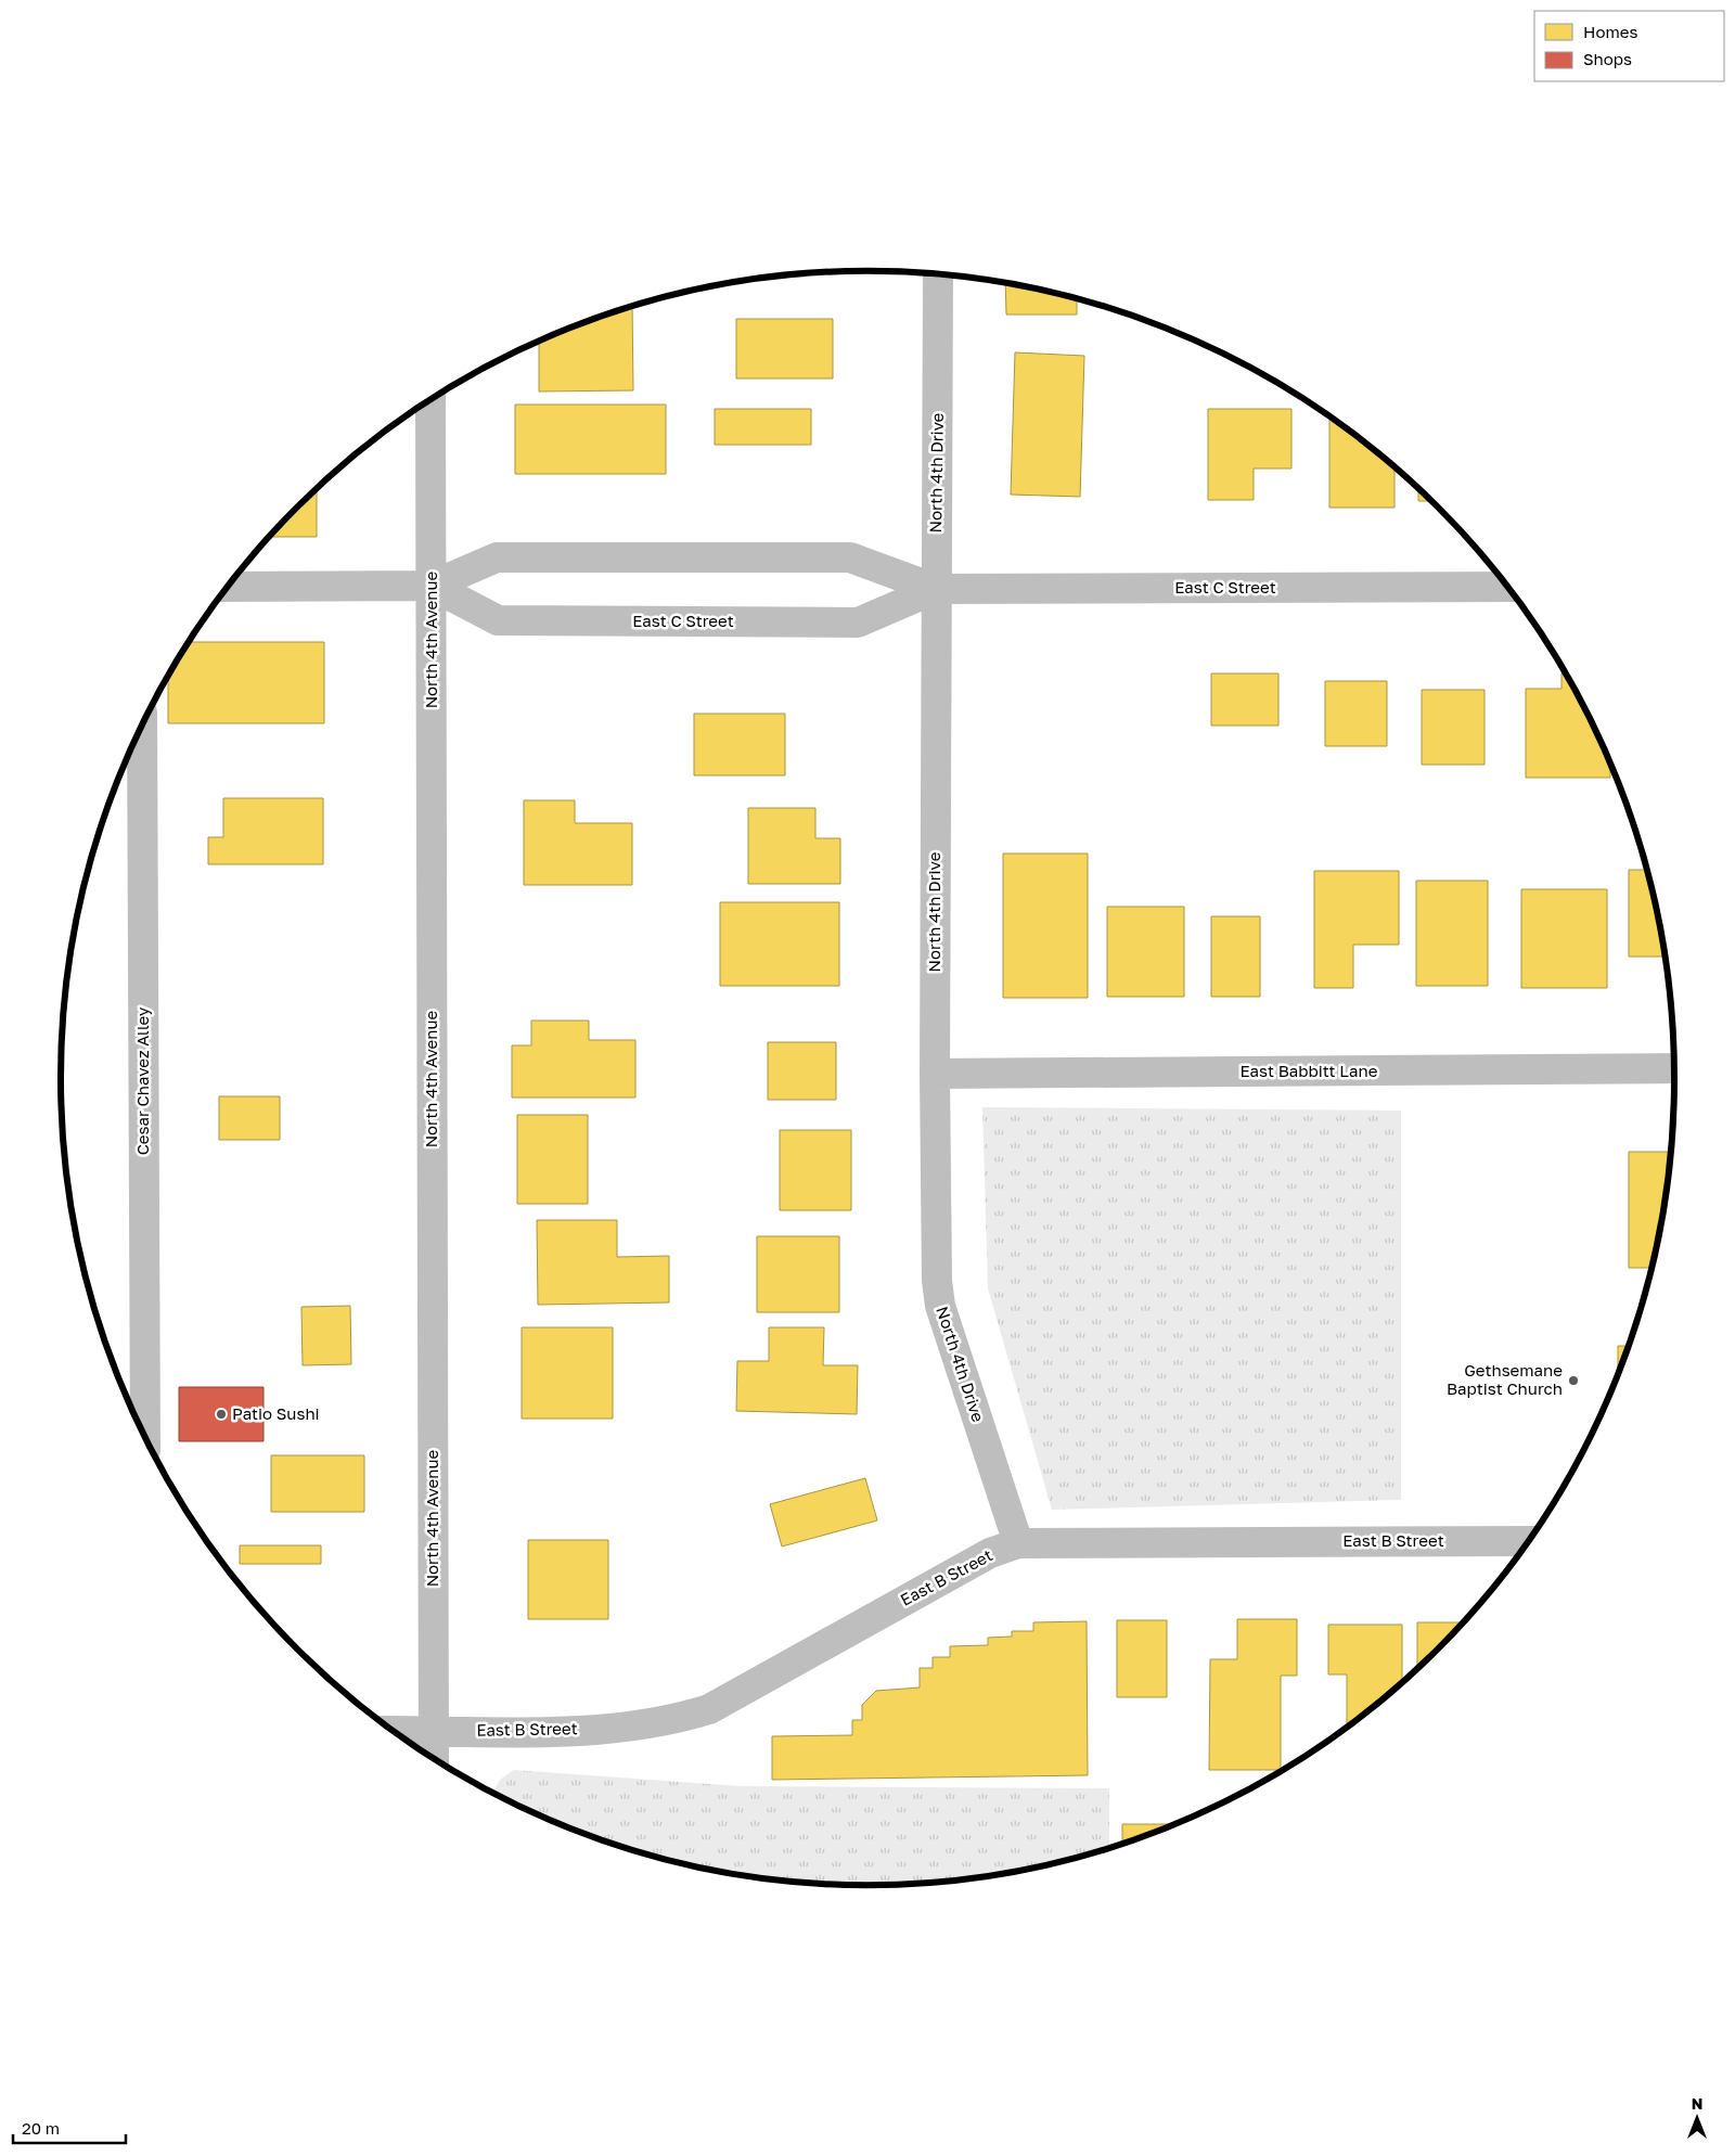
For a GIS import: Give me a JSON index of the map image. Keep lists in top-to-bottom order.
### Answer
{
  "streets": {
    "street": [
      "North 4th Drive",
      "East C Street",
      "North 4th Avenue",
      "East Babbitt Lane",
      "Cesar Chavez Alley",
      "East B Street"
    ]
  },
  "crossings": [
    ["North 4th Drive", "East C Street"],
    ["North 4th Drive", "East Babbitt Lane"],
    ["North 4th Drive", "East B Street"],
    ["East C Street", "North 4th Avenue"],
    ["North 4th Avenue", "East B Street"]
  ],
  "places": ["Gethsemane Baptist Church", "Patio Sushi"],
  "legend": ["Homes", "Shops"],
  "scale_bar": "20 m",
  "north": "top"
}
